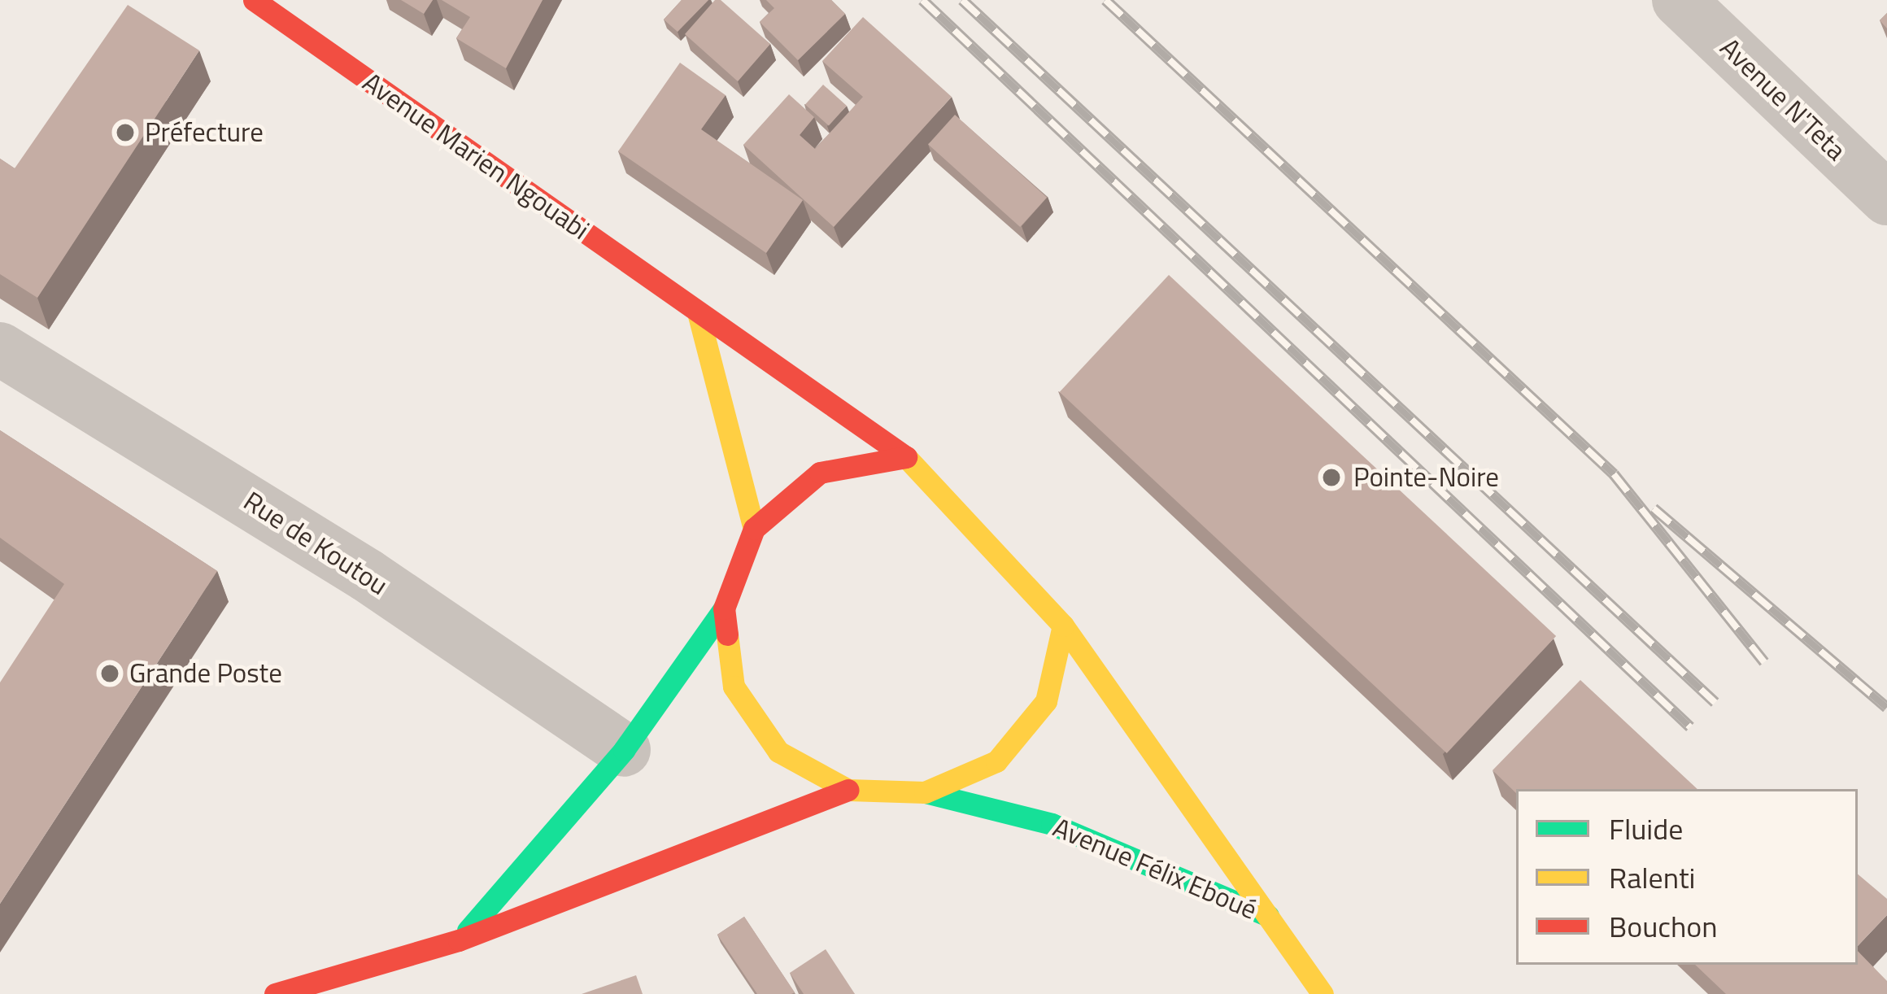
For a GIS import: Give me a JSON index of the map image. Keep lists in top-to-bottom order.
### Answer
{
  "streets": {
    "main road": ["Avenue Marien Ngouabi", "Avenue Félix Eboué"],
    "street": ["Avenue N'Teta", "Rue de Koutou"]
  },
  "crossings": [
    ["Avenue Marien Ngouabi", "Avenue Félix Eboué"]
  ],
  "places": ["Préfecture", "Pointe-Noire", "Grande Poste"],
  "legend": ["Fluide", "Ralenti", "Bouchon"]
}
